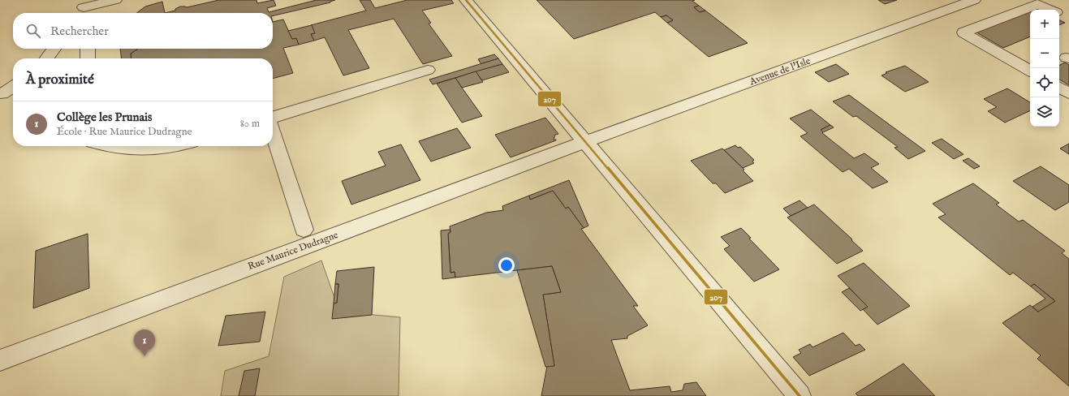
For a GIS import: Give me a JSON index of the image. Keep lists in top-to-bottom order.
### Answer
{
  "streets": {
    "street": ["Avenue de l'Isle", "Rue Maurice Dudragne"]
  },
  "crossings": [
    ["Avenue de l'Isle", "Rue Maurice Dudragne"]
  ],
  "lines": ["transit line 207"],
  "page": {
    "map_buttons": ["+", "−"],
    "search": "Rechercher",
    "heading": "À proximité",
    "list": [
      {
        "mark": "1",
        "name": "Collège les Prunais",
        "note": "École · Rue Maurice Dudragne",
        "value": "80 m"
      }
    ],
    "pins": "1"
  }
}
